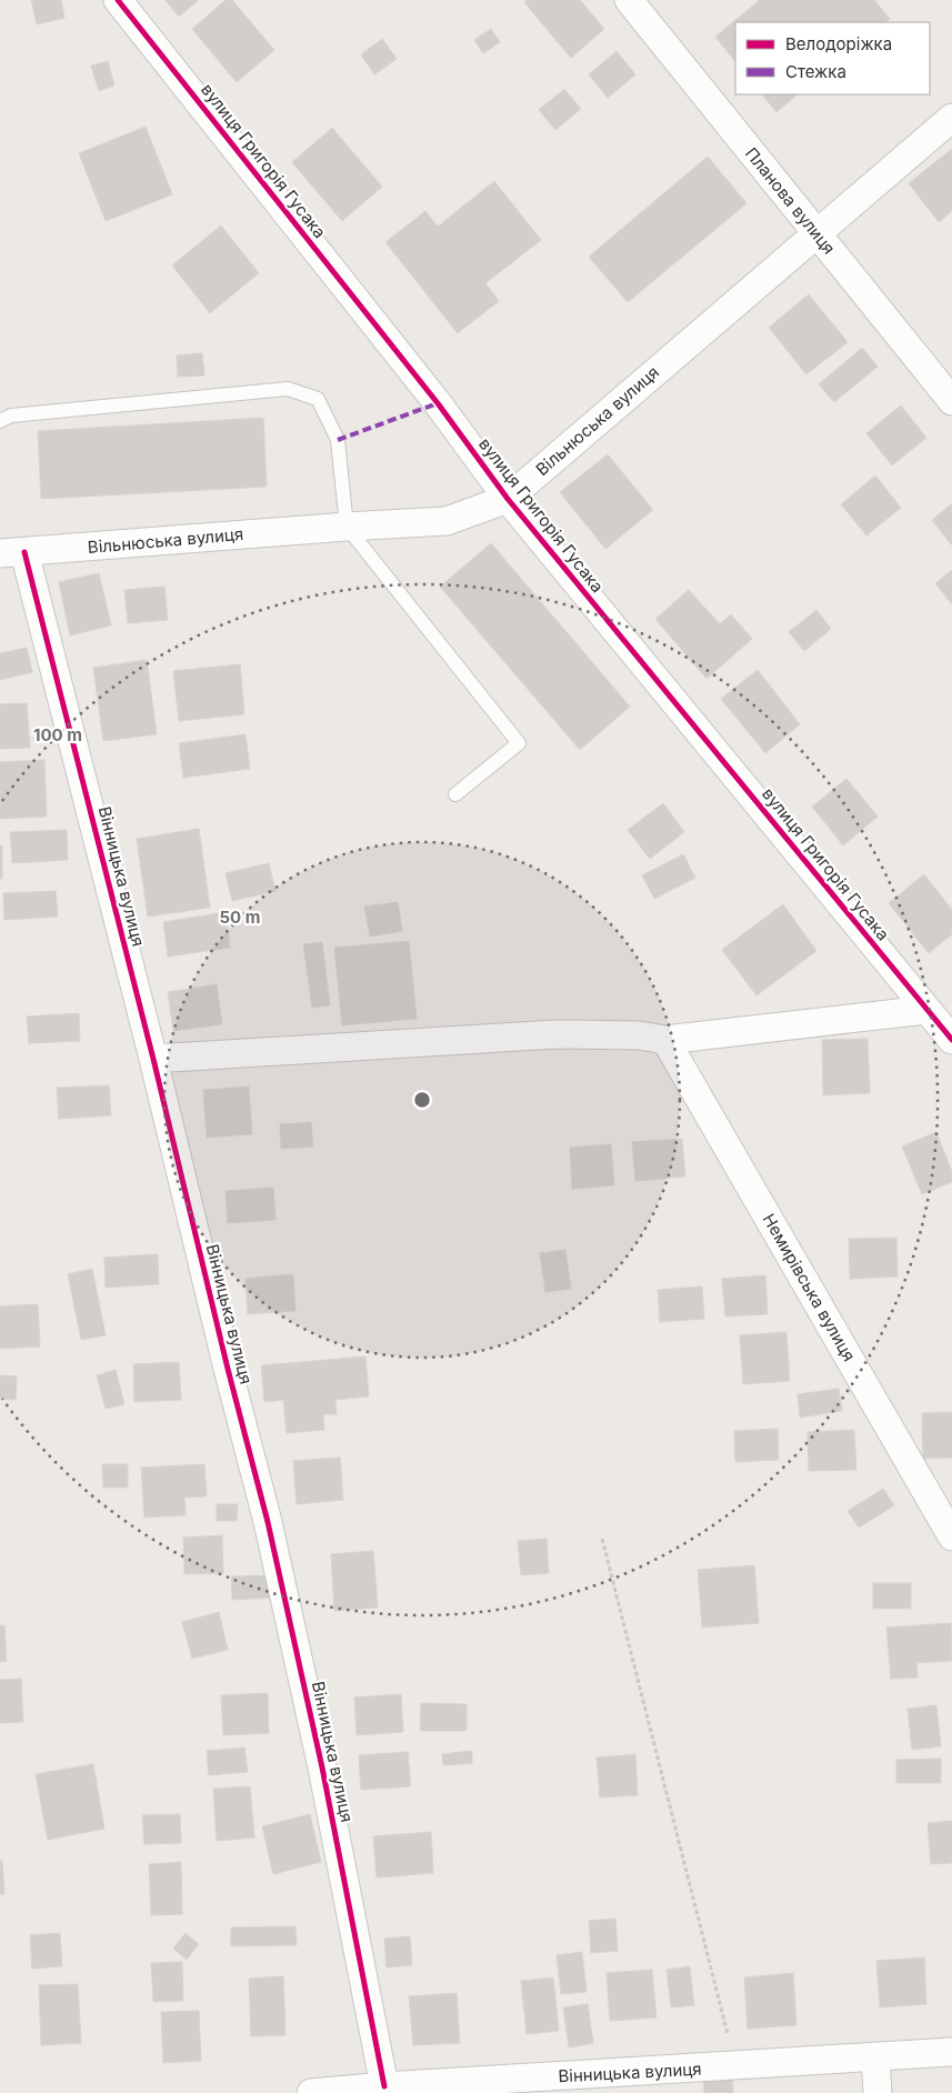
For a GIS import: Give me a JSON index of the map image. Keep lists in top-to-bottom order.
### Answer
{
  "streets": {
    "street": [
      "вулиця Григорія Гусака",
      "Планова вулиця",
      "Вільнюська вулиця",
      "Вінницька вулиця",
      "Немирівська вулиця"
    ]
  },
  "crossings": [
    ["вулиця Григорія Гусака", "Вільнюська вулиця"],
    ["Планова вулиця", "Вільнюська вулиця"],
    ["Вільнюська вулиця", "Вінницька вулиця"]
  ],
  "legend": ["Велодоріжка", "Стежка"],
  "rings": ["100 m", "50 m"]
}
